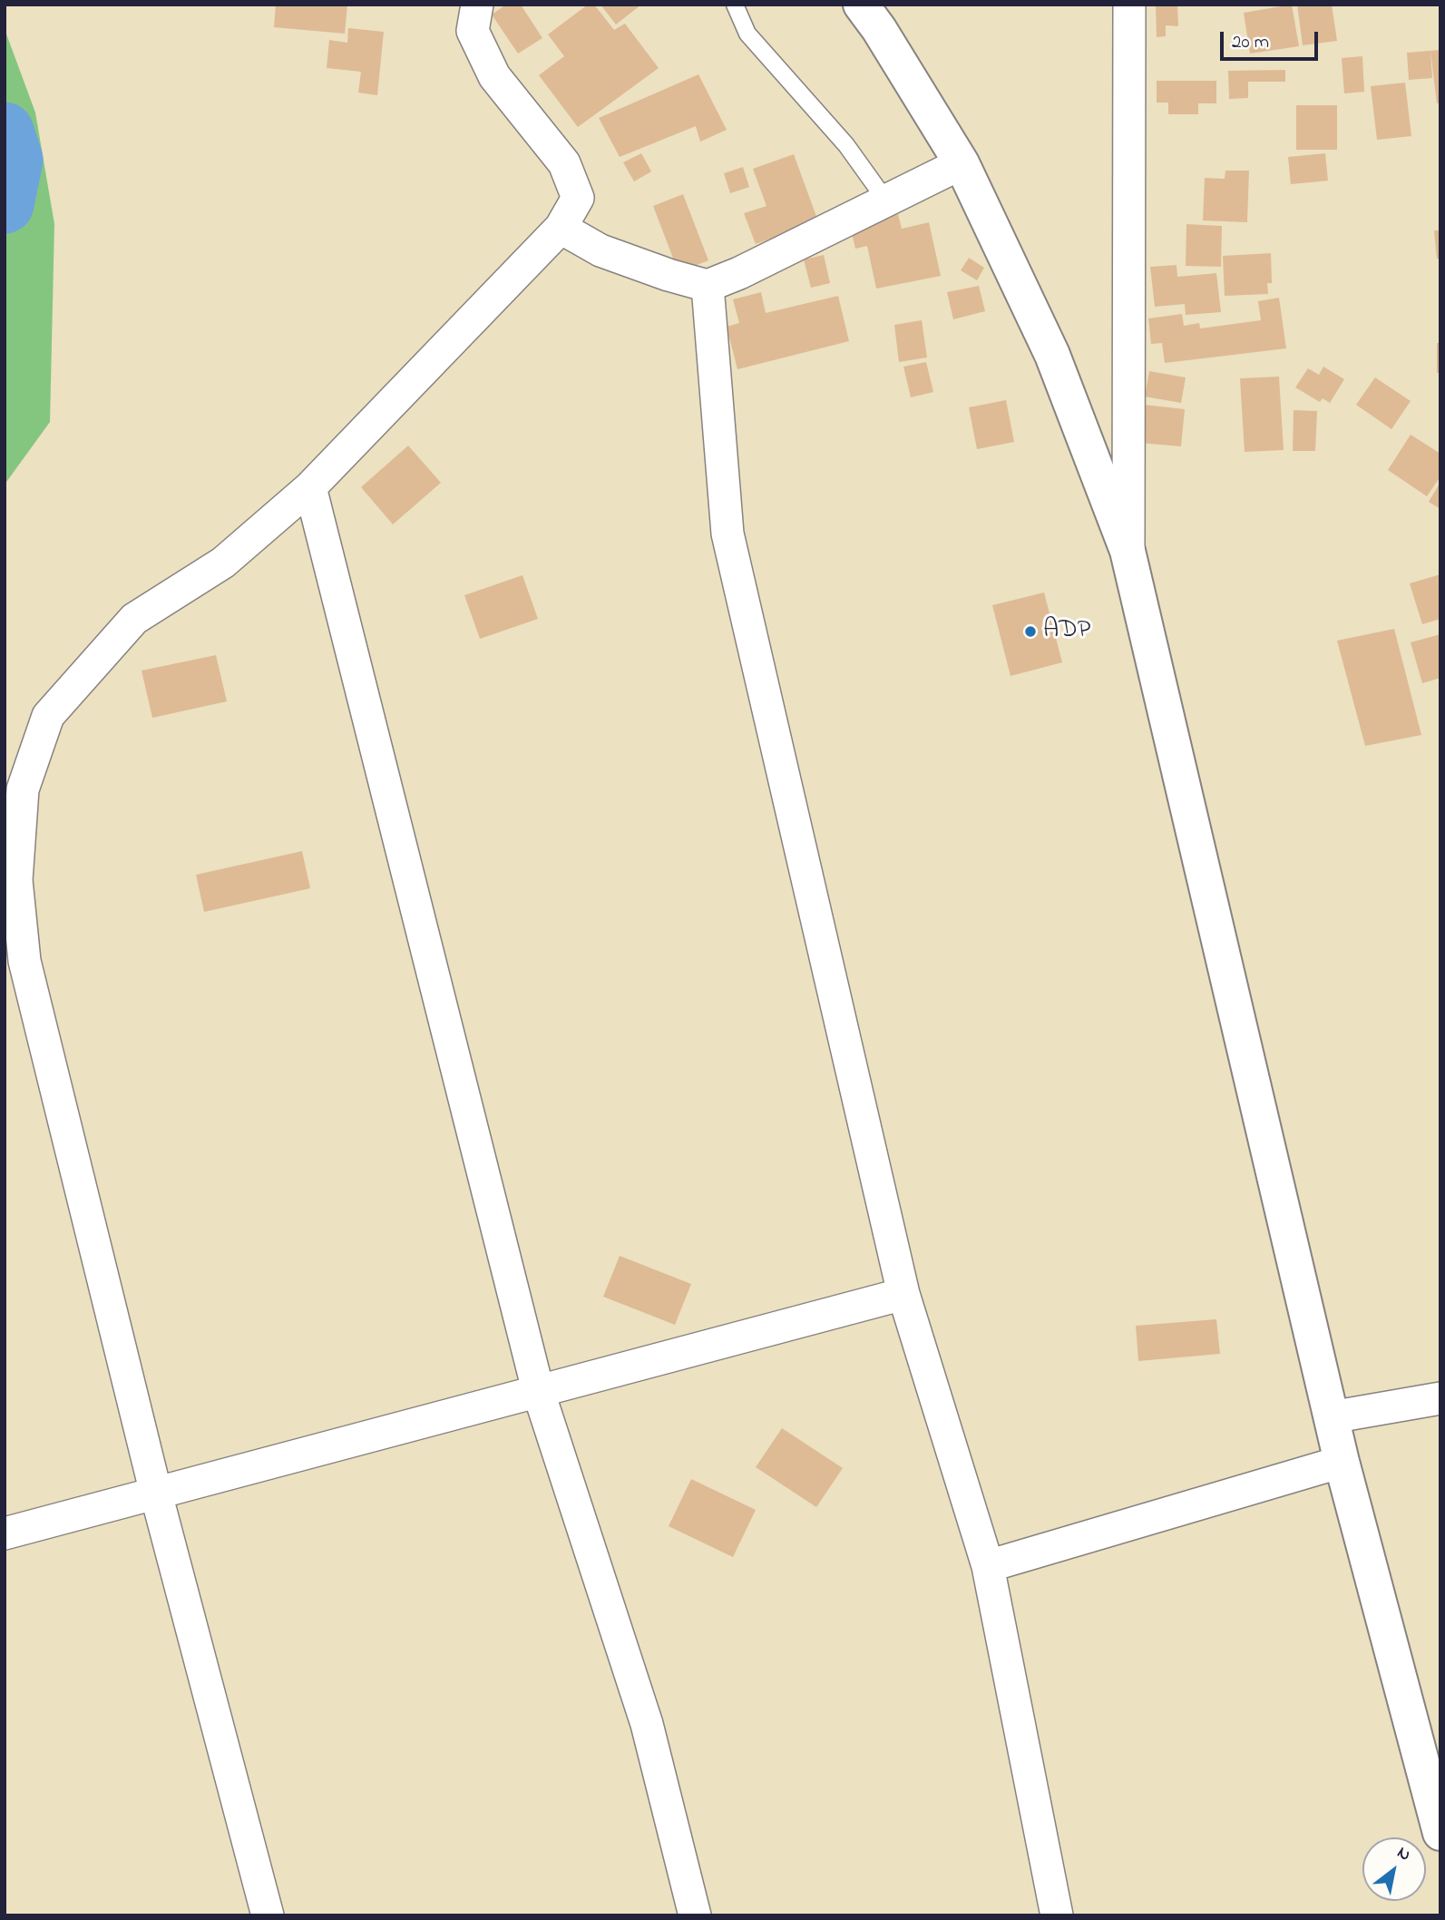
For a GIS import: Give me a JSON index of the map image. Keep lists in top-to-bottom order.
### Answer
{
  "places": ["ADP"],
  "scale_bar": "20 m",
  "north": "top right"
}
